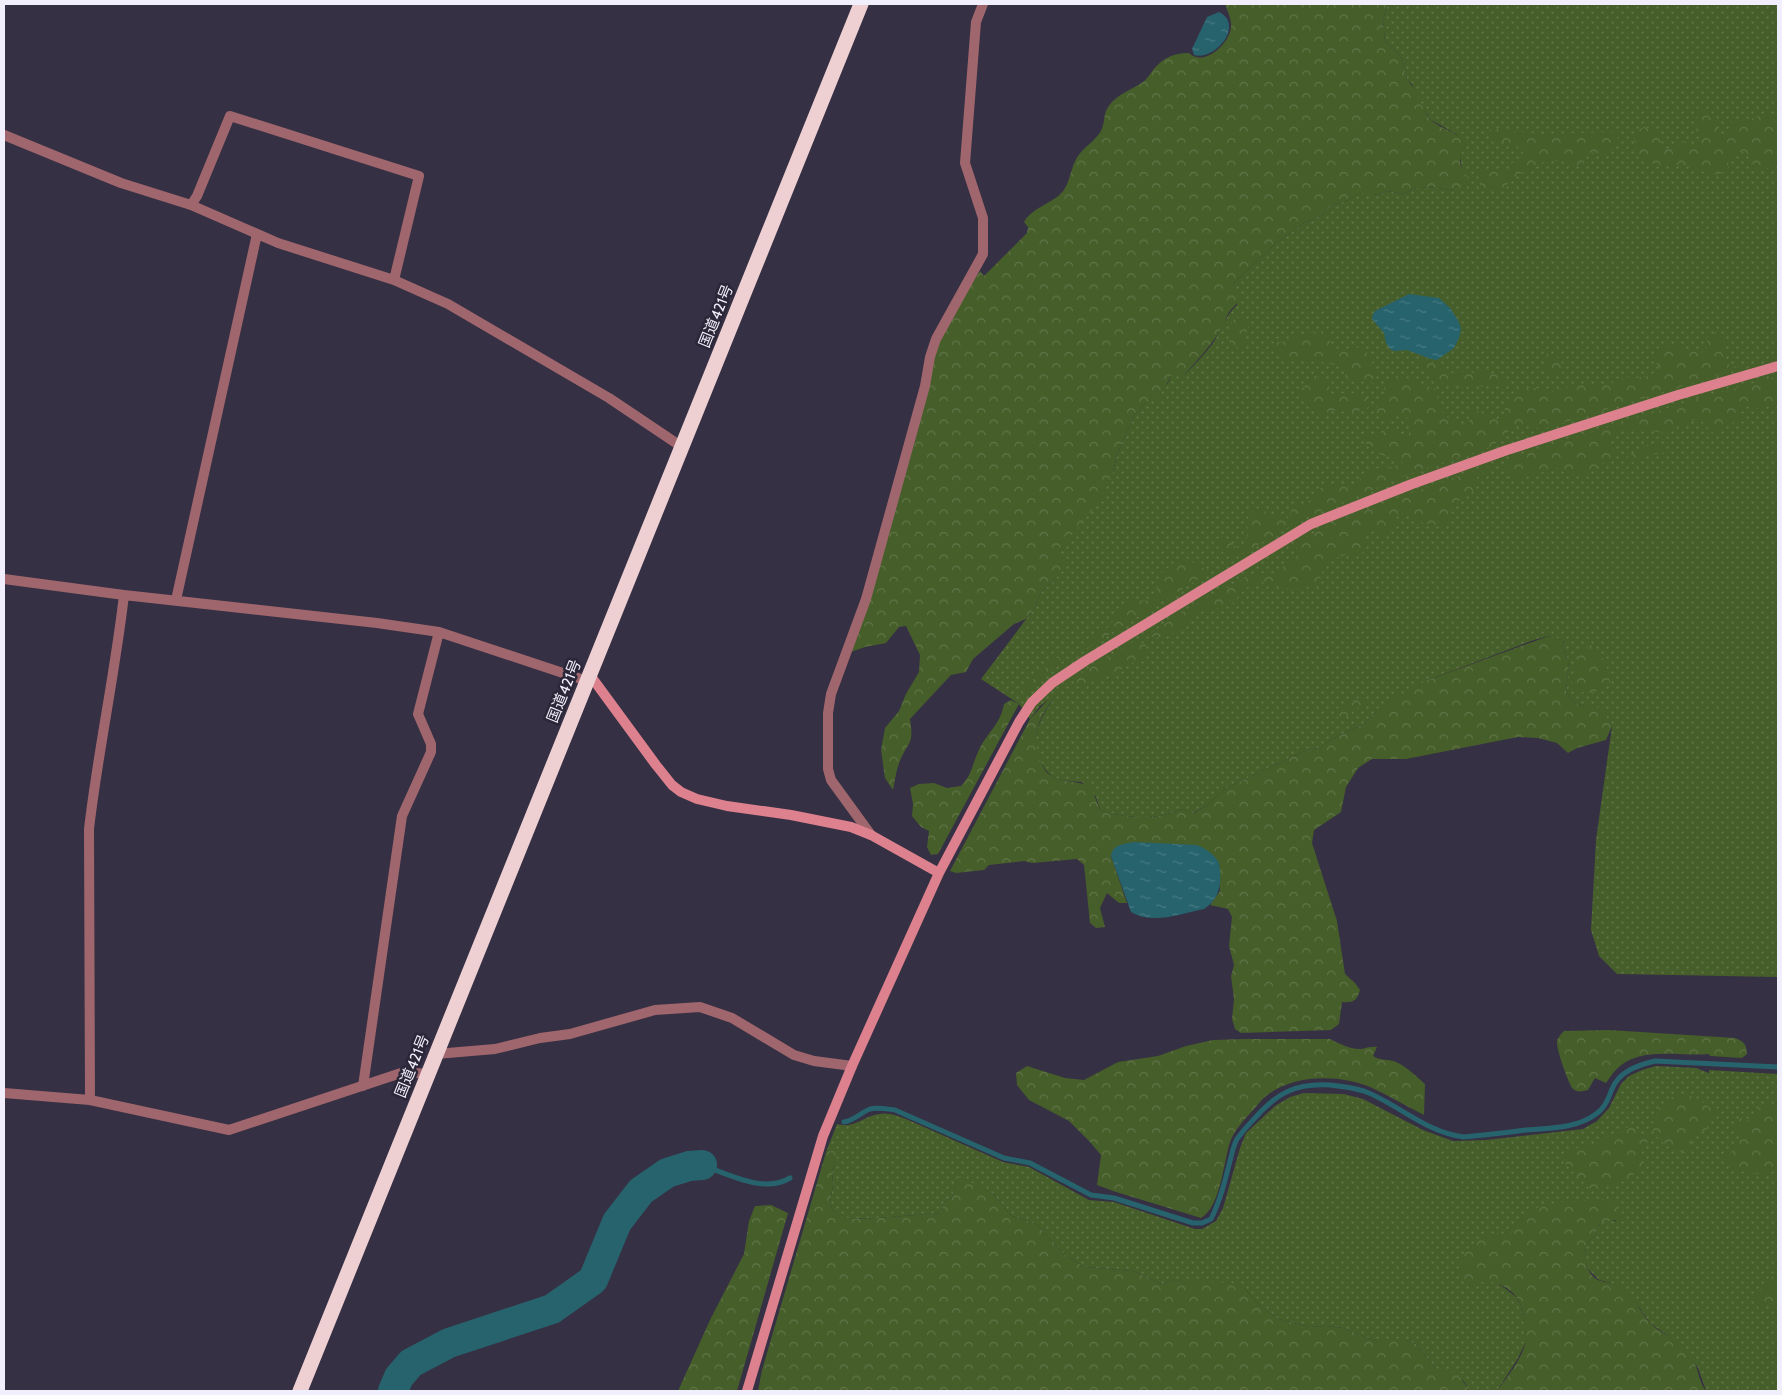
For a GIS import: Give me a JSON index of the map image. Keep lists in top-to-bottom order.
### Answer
{
  "streets": {
    "highway": ["国道421号"]
  }
}
